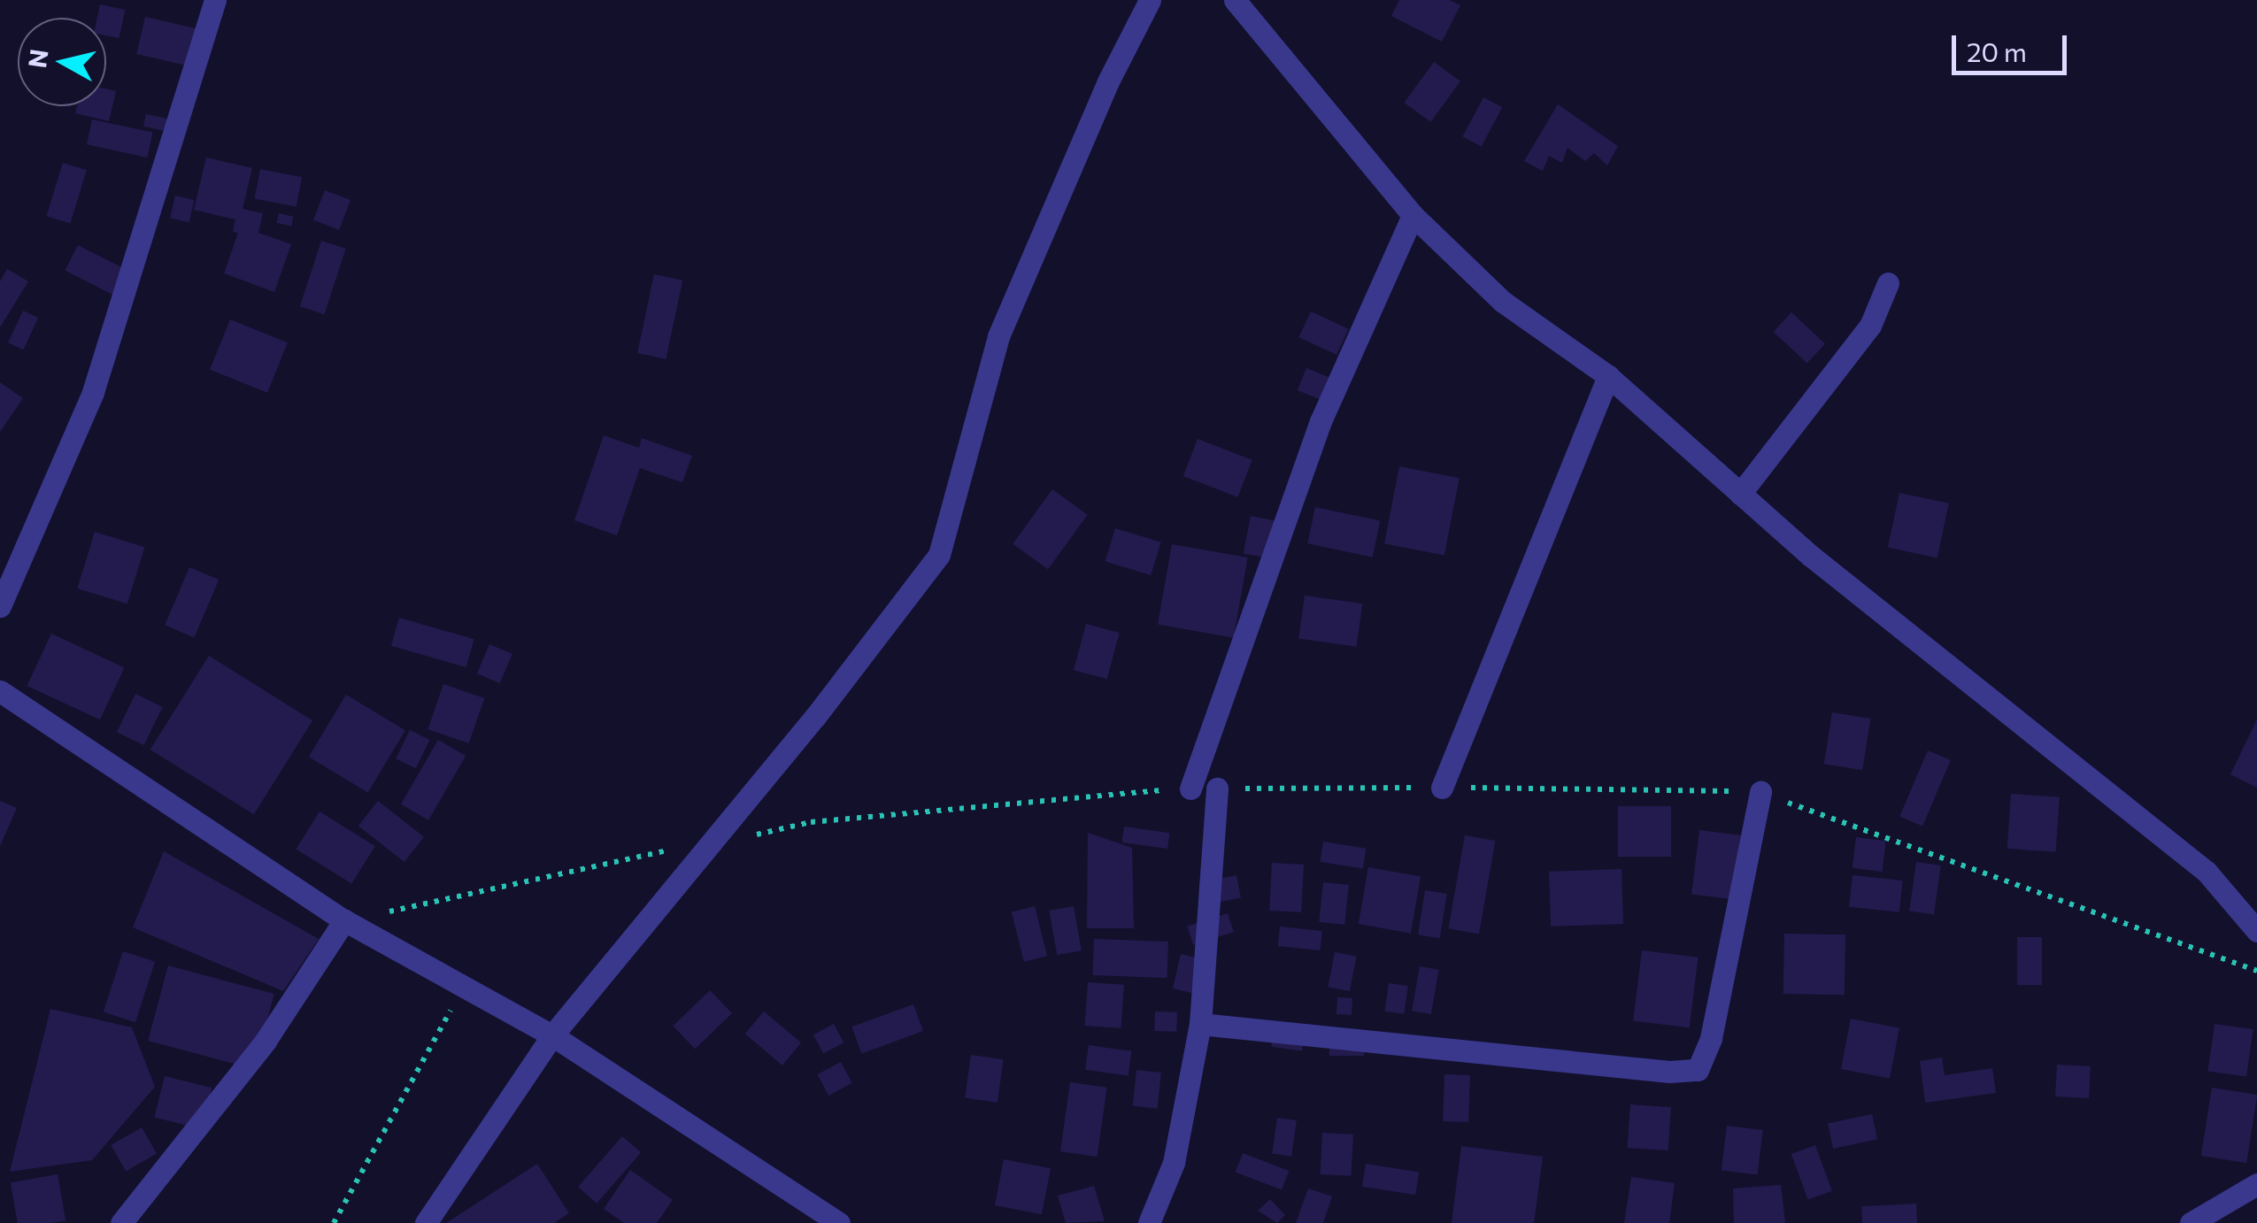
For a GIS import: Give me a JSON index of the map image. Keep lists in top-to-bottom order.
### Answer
{
  "scale_bar": "20 m",
  "north": "left"
}
